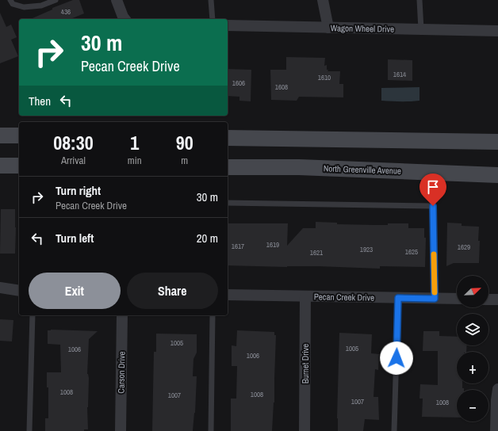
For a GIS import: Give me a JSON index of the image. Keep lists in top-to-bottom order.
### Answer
{
  "streets": {
    "main road": ["North Greenville Avenue"],
    "street": [
      "Wagon Wheel Drive",
      "Pecan Creek Drive",
      "Burnet Drive",
      "Carson Drive"
    ]
  },
  "crossings": [
    ["Pecan Creek Drive", "Burnet Drive"]
  ],
  "house_numbers": [
    "436",
    "1614",
    "1610",
    "1606",
    "1608",
    "1619",
    "1617",
    "1629",
    "1923",
    "1625",
    "1621",
    "1005",
    "1005",
    "1006",
    "1006",
    "1008",
    "1008",
    "1007",
    "1007",
    "1008"
  ],
  "north": "top right",
  "page": {
    "turn": ["30 m", "Pecan Creek Drive"],
    "then": "Then",
    "eta": [
      "08:30",
      "Arrival",
      "1",
      "min",
      "90",
      "m"
    ],
    "list": [
      {
        "name": "Turn right",
        "note": "Pecan Creek Drive",
        "value": "30 m"
      },
      {
        "name": "Turn left",
        "value": "20 m"
      }
    ],
    "buttons": ["Exit", "Share"],
    "map_buttons": ["+", "−"]
  }
}
